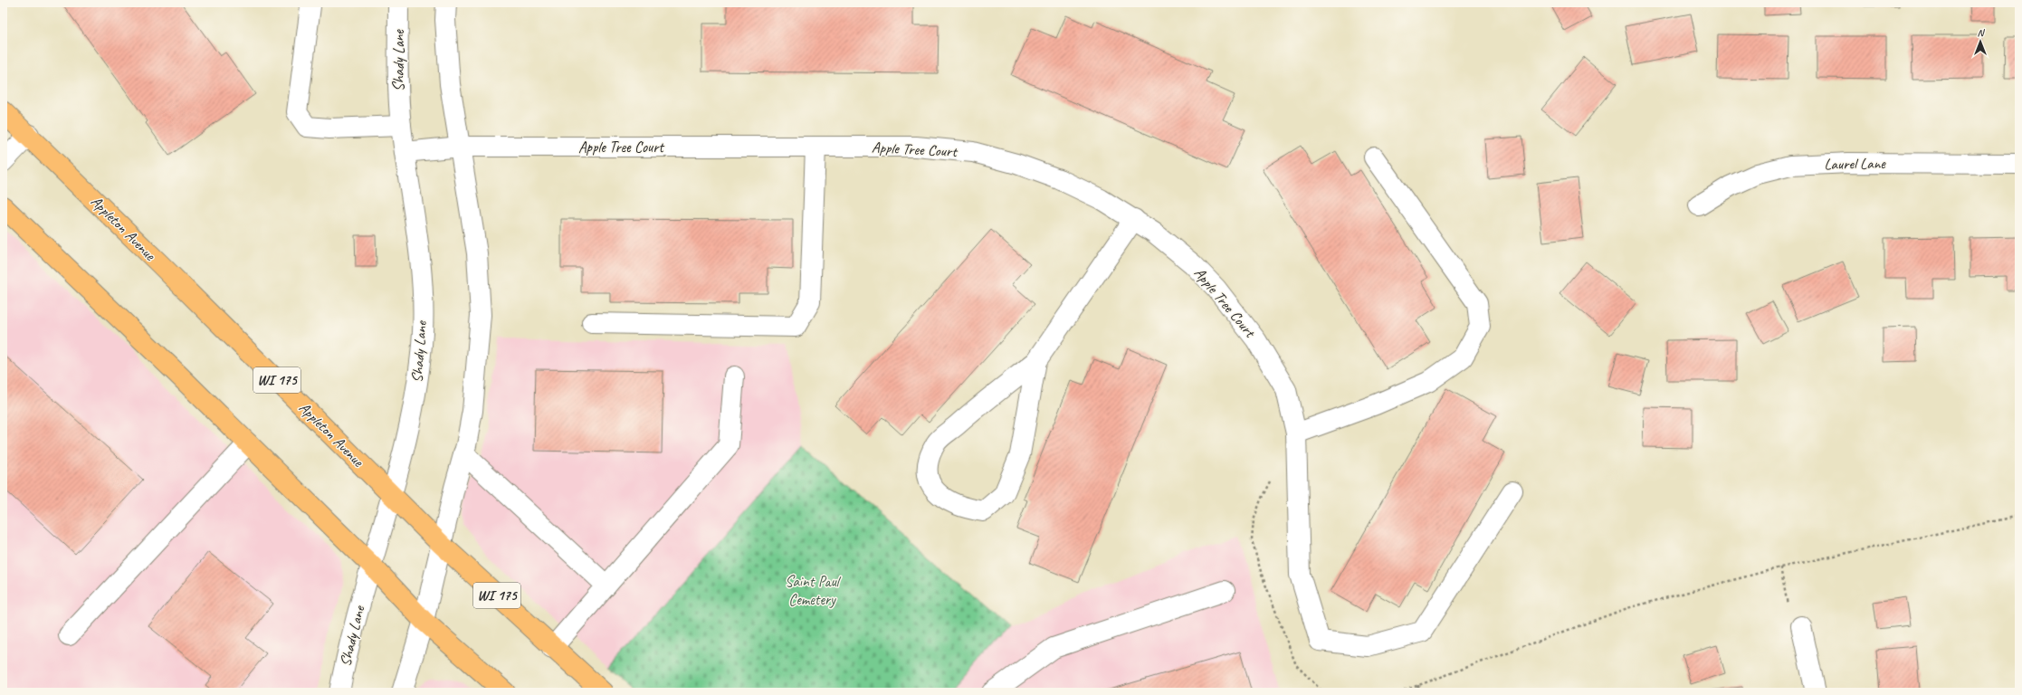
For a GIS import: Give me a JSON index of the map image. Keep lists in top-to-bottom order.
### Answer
{
  "streets": {
    "main road": ["Appleton Avenue", "WI 175"],
    "street": ["Shady Lane", "Apple Tree Court", "Laurel Lane"]
  },
  "crossings": [
    ["Shady Lane", "Apple Tree Court"],
    ["Shady Lane", "Appleton Avenue"]
  ],
  "parks": ["Saint Paul Cemetery"],
  "north": "top"
}
